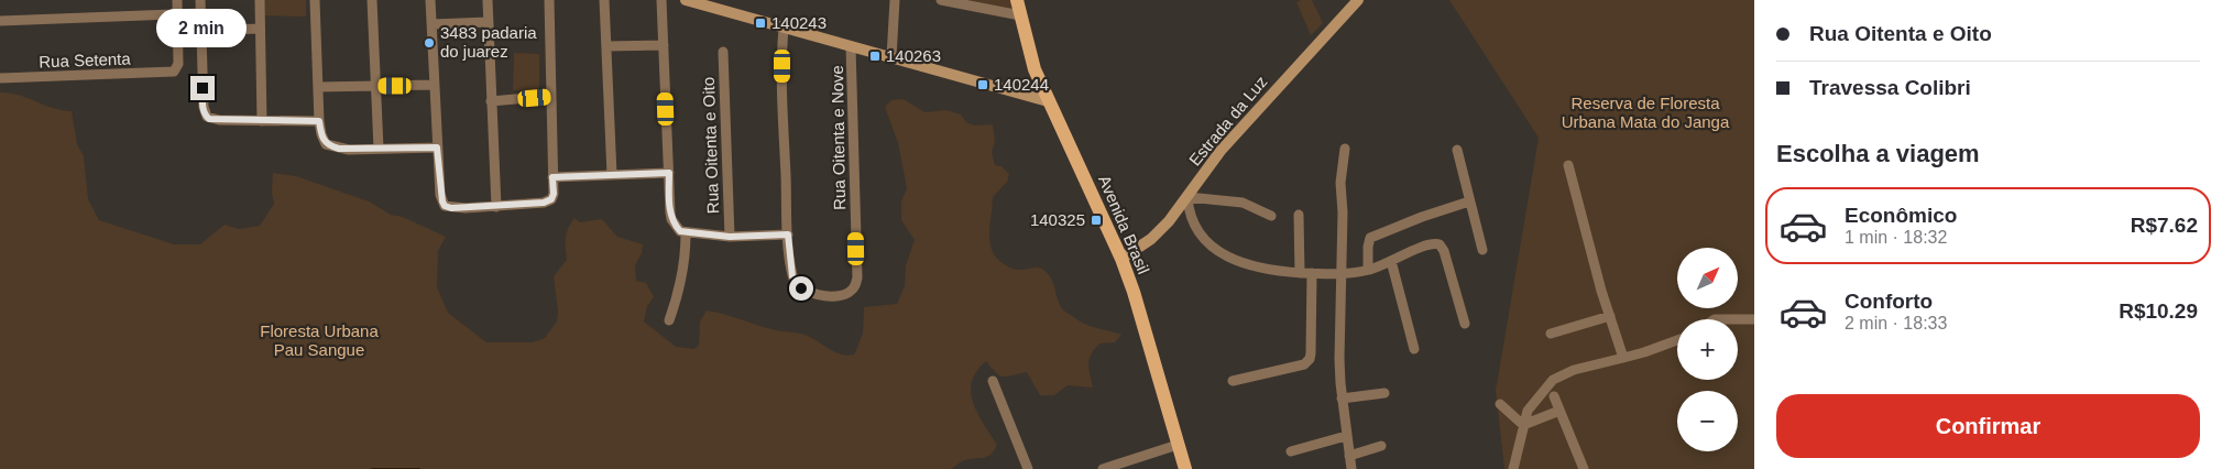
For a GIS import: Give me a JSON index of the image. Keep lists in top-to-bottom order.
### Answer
{
  "streets": {
    "main road": ["Estrada da Luz", "Avenida Brasil"],
    "street": ["Rua Setenta", "Rua Oitenta e Nove", "Rua Oitenta e Oito"]
  },
  "crossings": [
    ["Estrada da Luz", "Avenida Brasil"]
  ],
  "parks": ["Reserva de Floresta Urbana Mata do Janga", "Floresta Urbana Pau Sangue"],
  "places": {
    "transit": [
      "140243",
      "140263",
      "140244",
      "140325"
    ],
    "other": ["3483 padaria do juarez"]
  },
  "north": "top right",
  "page": {
    "banner": ["Rua Oitenta e Oito", "Travessa Colibri"],
    "bubble": "2 min",
    "heading": "Escolha a viagem",
    "list": [
      {
        "name": "Econômico",
        "note": "1 min · 18:32",
        "value": "R$7.62"
      },
      {
        "name": "Conforto",
        "note": "2 min · 18:33",
        "value": "R$10.29"
      }
    ],
    "map_buttons": ["+", "−"],
    "buttons": "Confirmar"
  }
}
